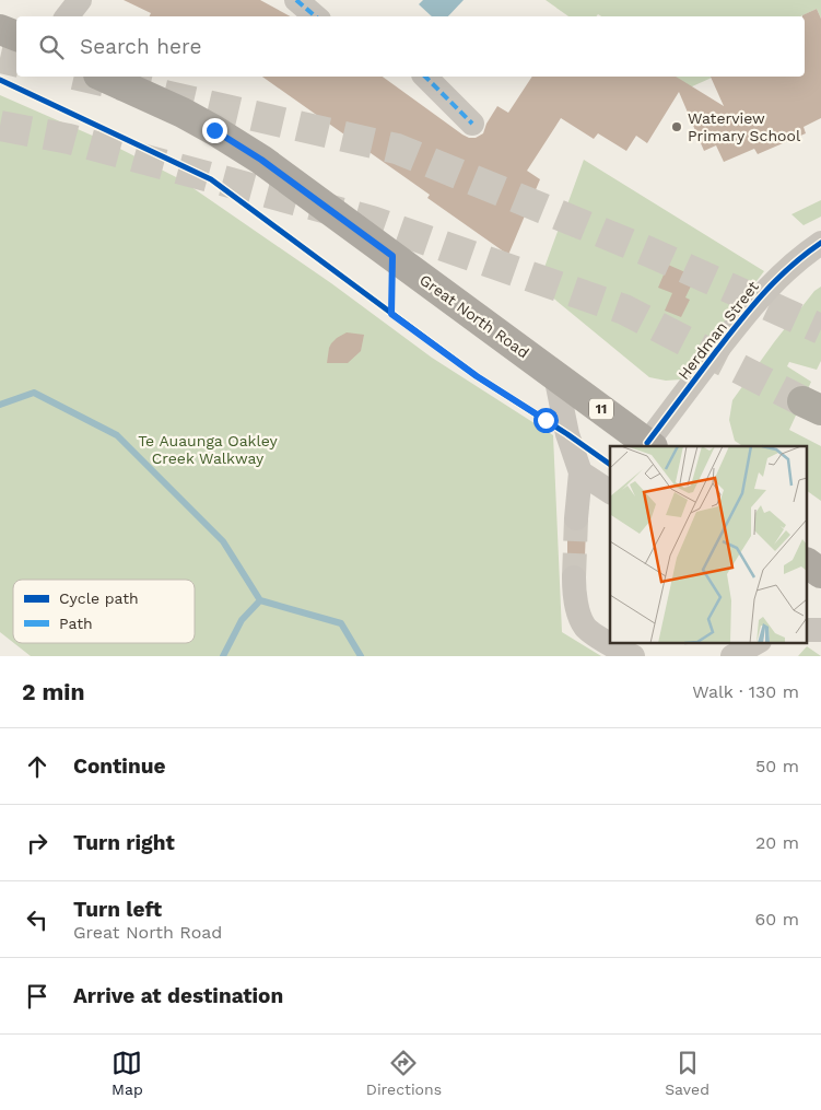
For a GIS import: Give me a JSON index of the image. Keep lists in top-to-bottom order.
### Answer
{
  "streets": {
    "main road": ["Great North Road", "11"],
    "street": ["Herdman Street"]
  },
  "crossings": [
    ["Great North Road", "Herdman Street"]
  ],
  "parks": ["Te Auaunga Oakley Creek Walkway"],
  "places": ["Waterview Primary School"],
  "legend": ["Cycle path", "Path"],
  "page": {
    "search": "Search here",
    "heading": ["2 min", "Walk · 130 m"],
    "list": [
      ["Continue", "50 m"],
      ["Turn right", "20 m"],
      ["Turn left", "Great North Road", "60 m"],
      "Arrive at destination"
    ],
    "nav": ["Map", "Directions", "Saved"]
  }
}
